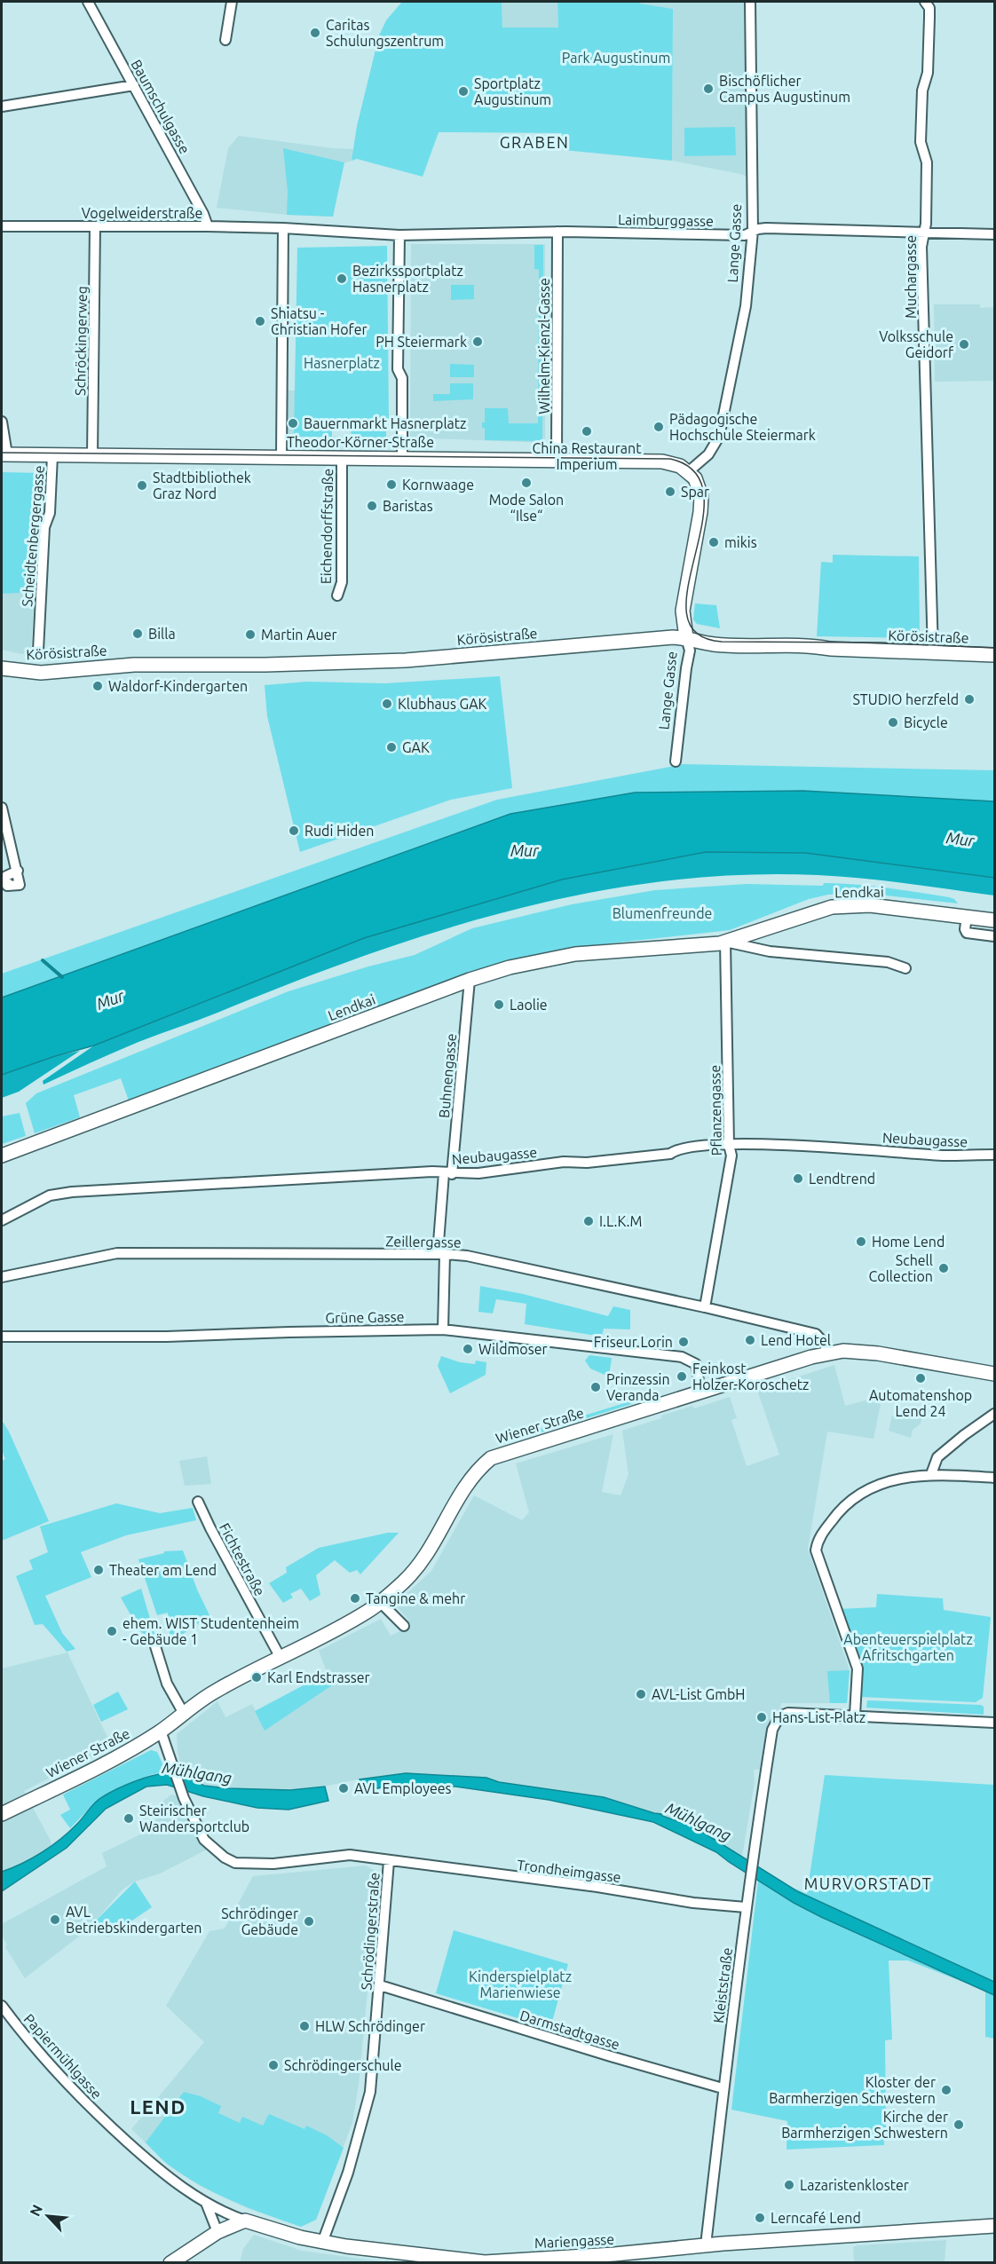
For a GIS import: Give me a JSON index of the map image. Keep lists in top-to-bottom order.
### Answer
{
  "streets": {
    "main road": [
      "Lange Gasse",
      "Theodor-Körner-Straße",
      "Körösistraße",
      "Lendkai",
      "Wiener Straße",
      "Mariengasse"
    ],
    "street": [
      "Baumschulgasse",
      "Vogelweiderstraße",
      "Laimburggasse",
      "Muchargasse",
      "Schröckingerweg",
      "Wilhelm-Kienzl-Gasse",
      "Eichendorffstraße",
      "Scheidtenbergergasse",
      "Buhnengasse",
      "Pflanzengasse",
      "Neubaugasse",
      "Zeillergasse",
      "Grüne Gasse",
      "Fichtestraße",
      "Trondheimgasse",
      "Schrödingerstraße",
      "Kleiststraße",
      "Darmstadtgasse",
      "Papiermühlgasse"
    ]
  },
  "crossings": [
    ["Baumschulgasse", "Vogelweiderstraße"],
    ["Vogelweiderstraße", "Schröckingerweg"],
    ["Laimburggasse", "Lange Gasse"],
    ["Laimburggasse", "Muchargasse"],
    ["Laimburggasse", "Wilhelm-Kienzl-Gasse"],
    ["Lange Gasse", "Theodor-Körner-Straße"],
    ["Lange Gasse", "Körösistraße"],
    ["Muchargasse", "Körösistraße"],
    ["Schröckingerweg", "Theodor-Körner-Straße"],
    ["Wilhelm-Kienzl-Gasse", "Theodor-Körner-Straße"],
    ["Theodor-Körner-Straße", "Eichendorffstraße"],
    ["Theodor-Körner-Straße", "Scheidtenbergergasse"],
    ["Lendkai", "Buhnengasse"],
    ["Lendkai", "Pflanzengasse"],
    ["Buhnengasse", "Neubaugasse"],
    ["Buhnengasse", "Zeillergasse"],
    ["Buhnengasse", "Grüne Gasse"],
    ["Pflanzengasse", "Neubaugasse"],
    ["Pflanzengasse", "Zeillergasse"],
    ["Zeillergasse", "Wiener Straße"],
    ["Grüne Gasse", "Wiener Straße"],
    ["Wiener Straße", "Fichtestraße"],
    ["Wiener Straße", "Schrödingerstraße"],
    ["Trondheimgasse", "Schrödingerstraße"],
    ["Trondheimgasse", "Kleiststraße"],
    ["Schrödingerstraße", "Darmstadtgasse"],
    ["Schrödingerstraße", "Mariengasse"],
    ["Kleiststraße", "Darmstadtgasse"],
    ["Kleiststraße", "Mariengasse"],
    ["Papiermühlgasse", "Mariengasse"]
  ],
  "districts": ["GRABEN", "MURVORSTADT", "LEND"],
  "water": ["Mur", "Mühlgang"],
  "parks": [
    "Park Augustinum",
    "Hasnerplatz",
    "Blumenfreunde",
    "Abenteuerspielplatz Afritschgarten",
    "Kinderspielplatz Marienwiese"
  ],
  "places": [
    "Caritas Schulungszentrum",
    "Bischöflicher Campus Augustinum",
    "Sportplatz Augustinum",
    "Bezirkssportplatz Hasnerplatz",
    "Shiatsu - Christian Hofer",
    "PH Steiermark",
    "Volksschule Geidorf",
    "Bauernmarkt Hasnerplatz",
    "Pädagogische Hochschule Steiermark",
    "China Restaurant Imperium",
    "Mode Salon “Ilse“",
    "Kornwaage",
    "Stadtbibliothek Graz Nord",
    "Spar",
    "Baristas",
    "mikis",
    "Billa",
    "Martin Auer",
    "Waldorf-Kindergarten",
    "STUDIO herzfeld",
    "Klubhaus GAK",
    "Bicycle",
    "GAK",
    "Rudi Hiden",
    "Laolie",
    "Lendtrend",
    "I.L.K.M",
    "Home Lend",
    "Schell Collection",
    "Lend Hotel",
    "Friseur Lorin",
    "Wildmoser",
    "Feinkost Holzer-Koroschetz",
    "Automatenshop Lend 24",
    "Prinzessin Veranda",
    "Theater am Lend",
    "Tangine & mehr",
    "ehem. WIST Studentenheim - Gebäude 1",
    "Karl Endstrasser",
    "AVL-List GmbH",
    "Hans-List-Platz",
    "AVL Employees",
    "Steirischer Wandersportclub",
    "AVL Betriebskindergarten",
    "Schrödinger Gebäude",
    "HLW Schrödinger",
    "Schrödingerschule",
    "Kloster der Barmherzigen Schwestern",
    "Kirche der Barmherzigen Schwestern",
    "Lazaristenkloster",
    "Lerncafé Lend"
  ],
  "north": "top left"
}
